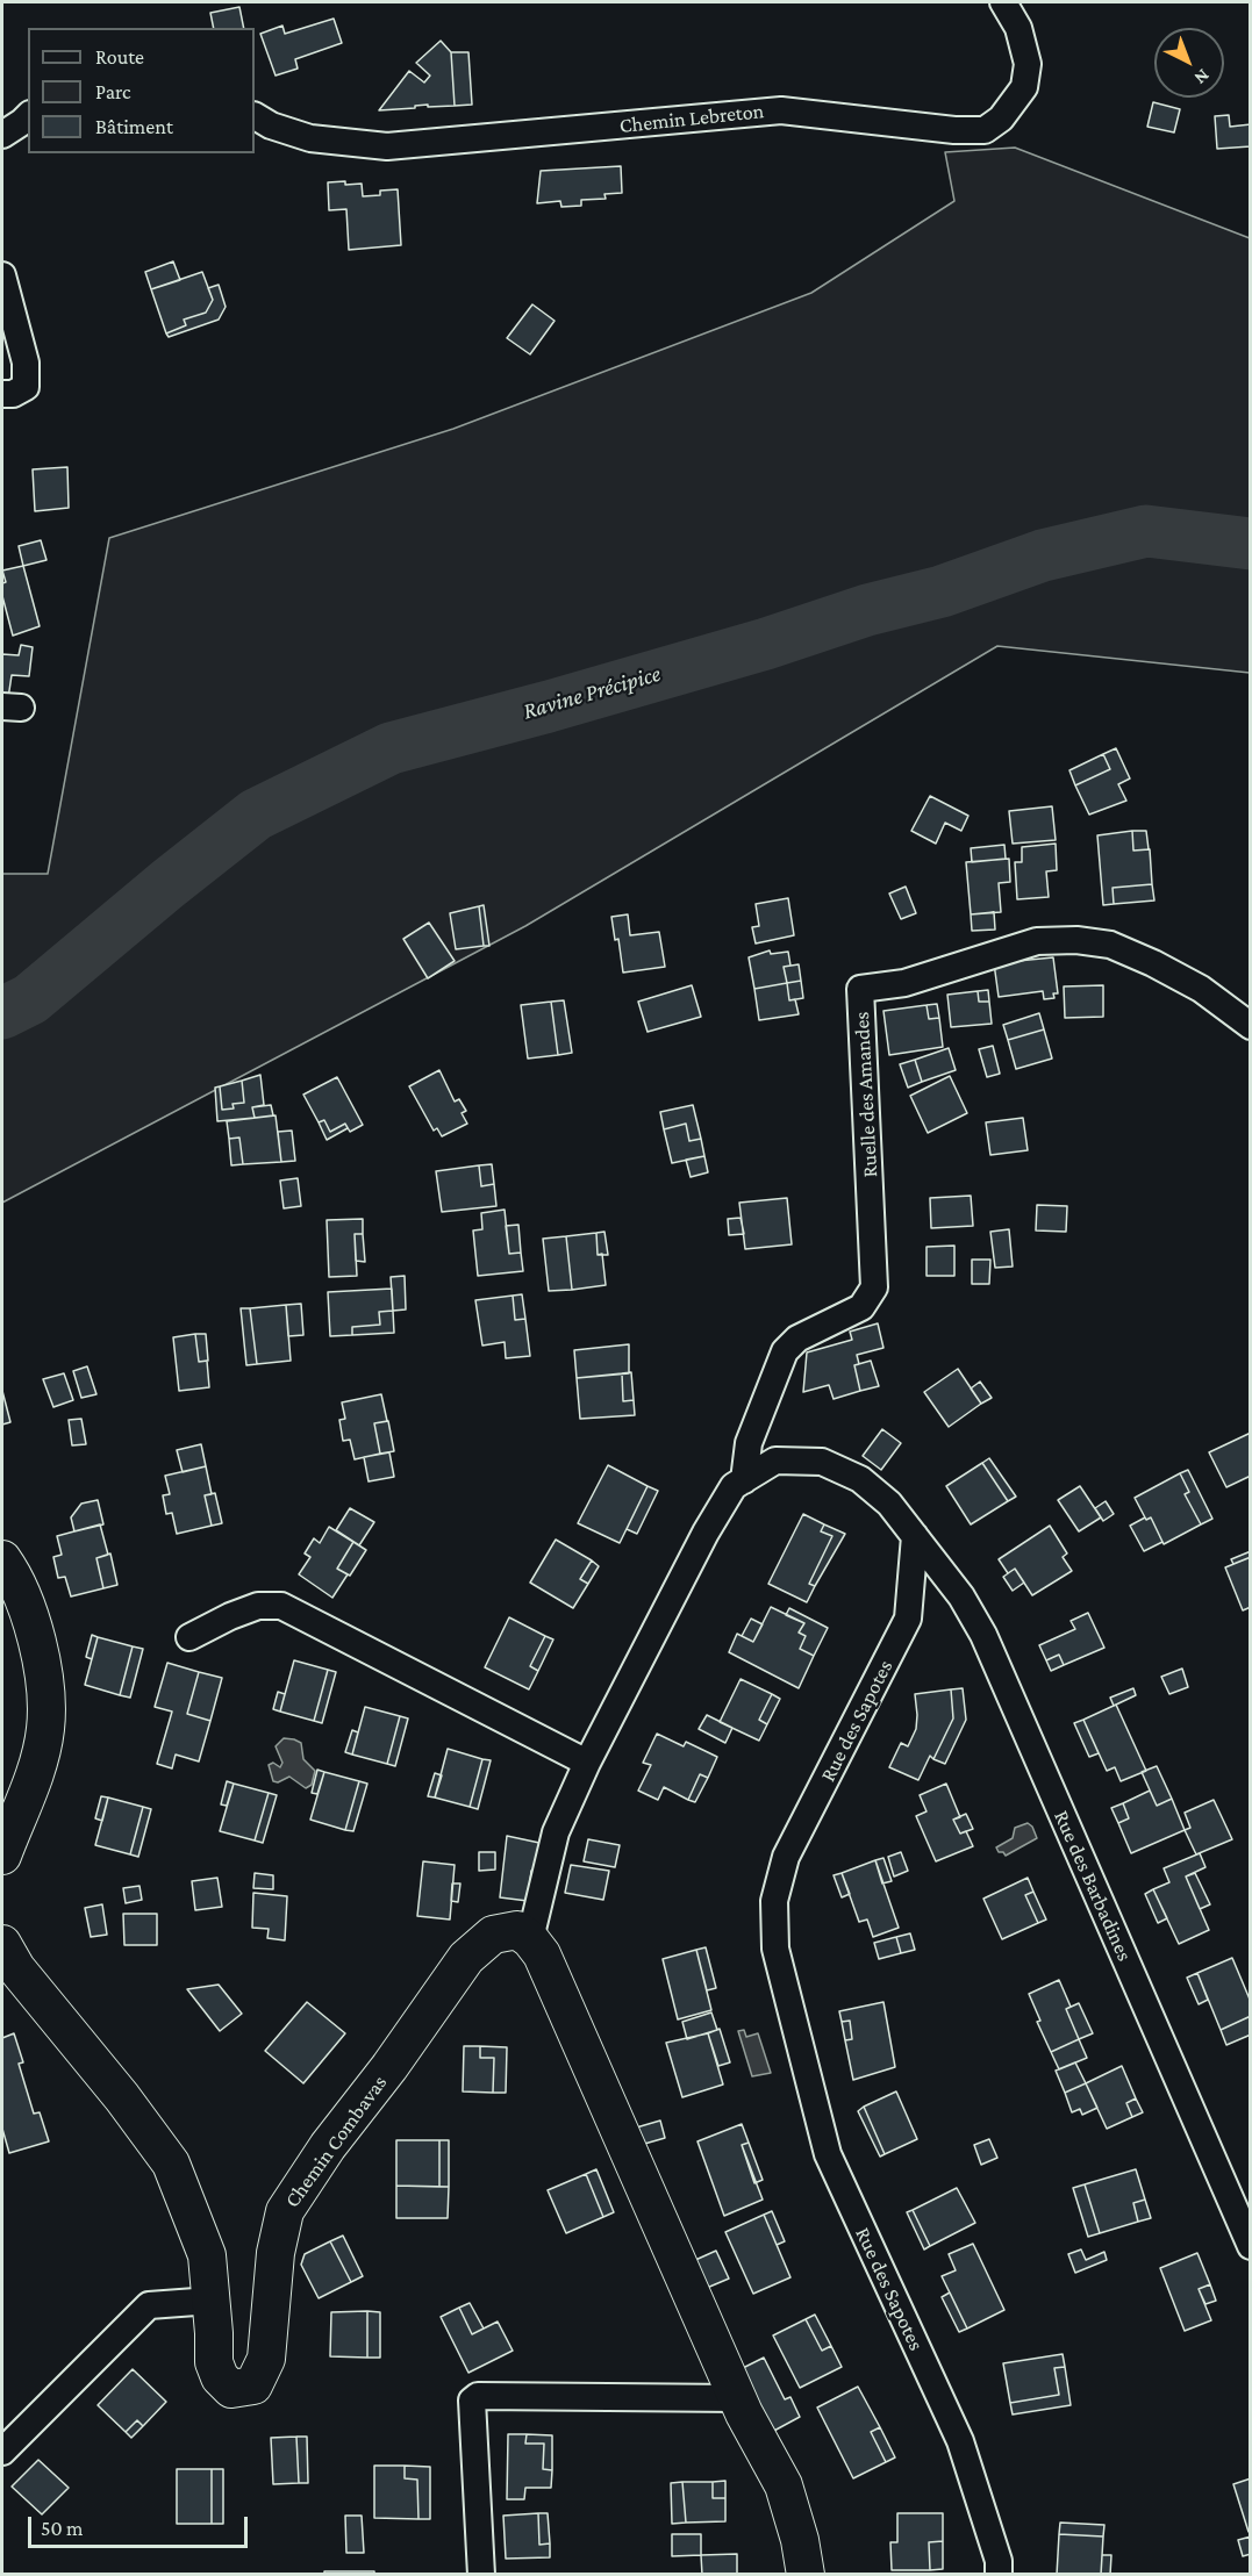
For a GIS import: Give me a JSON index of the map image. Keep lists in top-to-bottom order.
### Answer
{
  "streets": {
    "street": [
      "Chemin Lebreton",
      "Ruelle des Amandes",
      "Rue des Sapotes",
      "Rue des Barbadines",
      "Chemin Combavas"
    ]
  },
  "crossings": [
    ["Rue des Sapotes", "Rue des Barbadines"]
  ],
  "water": ["Ravine Précipice"],
  "legend": ["Route", "Parc", "Bâtiment"],
  "scale_bar": "50 m",
  "north": "bottom right"
}
